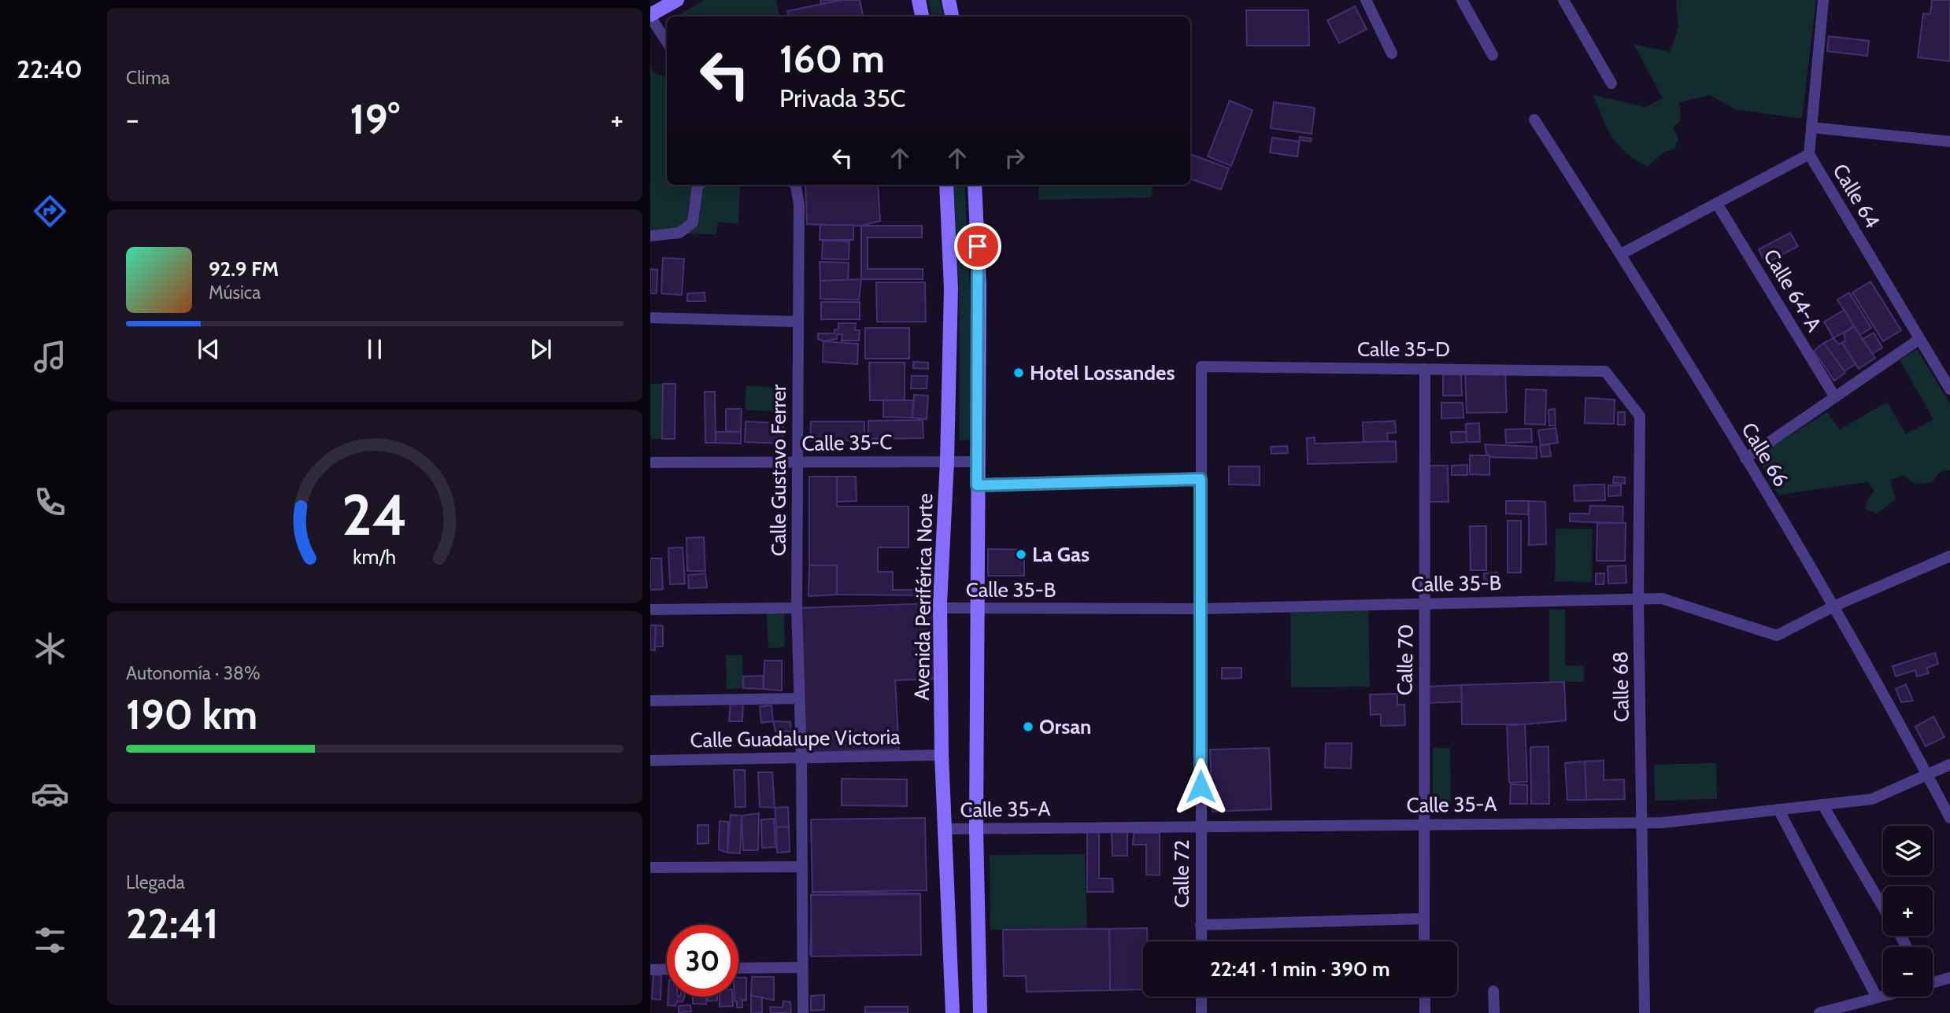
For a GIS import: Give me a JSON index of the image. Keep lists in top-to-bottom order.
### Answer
{
  "streets": {
    "main road": ["Avenida Periférica Norte"],
    "street": [
      "Calle 64",
      "Calle 64-A",
      "Calle 35-D",
      "Calle 35-C",
      "Calle 66",
      "Calle Gustavo Ferrer",
      "Calle 35-B",
      "Calle 70",
      "Calle 68",
      "Calle Guadalupe Victoria",
      "Calle 35-A",
      "Calle 72"
    ]
  },
  "crossings": [
    ["Calle 35-D", "Calle 70"],
    ["Calle 35-D", "Calle 68"],
    ["Calle 35-D", "Calle 72"],
    ["Calle 35-C", "Calle Gustavo Ferrer"],
    ["Calle 35-C", "Avenida Periférica Norte"],
    ["Calle 66", "Calle 35-B"],
    ["Calle 66", "Calle 35-A"],
    ["Calle Gustavo Ferrer", "Calle Guadalupe Victoria"],
    ["Calle 35-B", "Avenida Periférica Norte"],
    ["Calle 35-B", "Calle 70"],
    ["Calle 35-B", "Calle 68"],
    ["Calle 35-B", "Calle 72"],
    ["Avenida Periférica Norte", "Calle Guadalupe Victoria"],
    ["Avenida Periférica Norte", "Calle 35-A"],
    ["Calle 70", "Calle 35-A"],
    ["Calle 68", "Calle 35-A"],
    ["Calle 35-A", "Calle 72"]
  ],
  "places": ["Hotel Lossandes", "La Gas", "Orsan"],
  "page": {
    "tabs": "22:40",
    "tile": [
      "Clima",
      ["Autonomía · 38%", "190 km"],
      ["Llegada", "22:41"]
    ],
    "turn": ["160 m", "Privada 35C"],
    "heat": ["−", "19°", "+"],
    "song": ["92.9 FM", "Música"],
    "map_buttons": ["+", "−"],
    "limit": "30",
    "trip": "22:41 · 1 min · 390 m",
    "gauge": ["24", "km/h"]
  }
}
